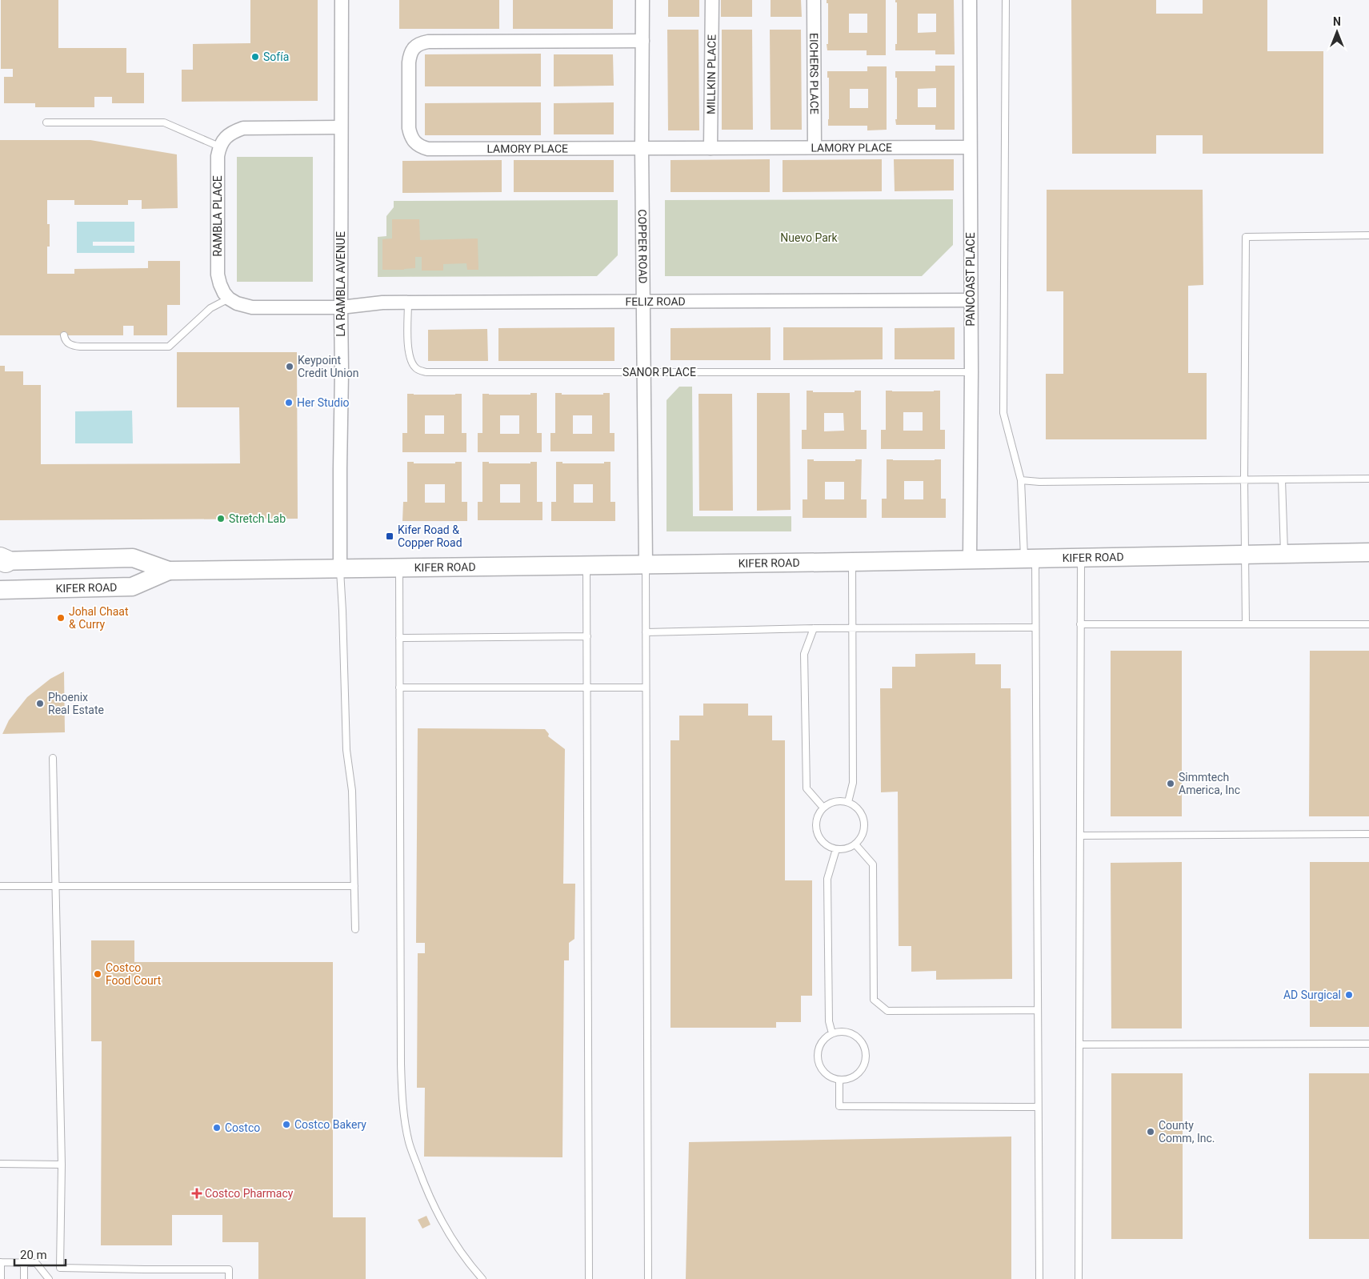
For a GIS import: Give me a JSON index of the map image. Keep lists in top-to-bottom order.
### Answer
{
  "streets": {
    "main road": ["KIFER ROAD"],
    "street": [
      "MILLKIN PLACE",
      "EICHERS PLACE",
      "LAMORY PLACE",
      "RAMBLA PLACE",
      "COPPER ROAD",
      "PANCOAST PLACE",
      "LA RAMBLA AVENUE",
      "FELIZ ROAD"
    ],
    "lane": ["SANOR PLACE"]
  },
  "crossings": [
    ["MILLKIN PLACE", "LAMORY PLACE"],
    ["EICHERS PLACE", "LAMORY PLACE"],
    ["LAMORY PLACE", "COPPER ROAD"],
    ["LAMORY PLACE", "PANCOAST PLACE"],
    ["COPPER ROAD", "FELIZ ROAD"],
    ["COPPER ROAD", "SANOR PLACE"],
    ["COPPER ROAD", "KIFER ROAD"],
    ["PANCOAST PLACE", "FELIZ ROAD"],
    ["PANCOAST PLACE", "SANOR PLACE"],
    ["PANCOAST PLACE", "KIFER ROAD"],
    ["LA RAMBLA AVENUE", "FELIZ ROAD"],
    ["LA RAMBLA AVENUE", "KIFER ROAD"],
    ["FELIZ ROAD", "SANOR PLACE"]
  ],
  "parks": ["Nuevo Park"],
  "places": {
    "other": [
      "Sofía",
      "Keypoint Credit Union",
      "Her Studio",
      "Stretch Lab",
      "Johal Chaat & Curry",
      "Phoenix Real Estate",
      "Simmtech America, Inc",
      "Costco Food Court",
      "AD Surgical",
      "Costco Bakery",
      "Costco",
      "County Comm, Inc."
    ],
    "transit": ["Kifer Road & Copper Road"],
    "health": ["Costco Pharmacy"]
  },
  "scale_bar": "20 m",
  "north": "top"
}
